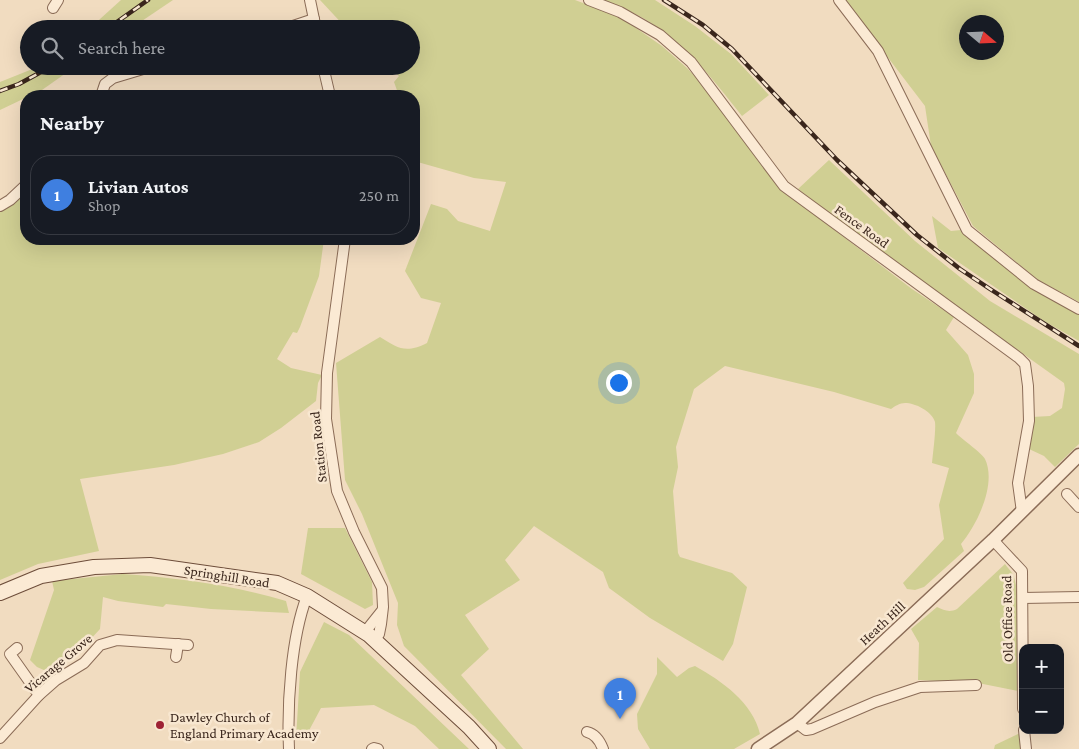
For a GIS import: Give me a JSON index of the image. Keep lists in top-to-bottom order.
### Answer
{
  "streets": {
    "main road": ["Springhill Road"],
    "street": [
      "Fence Road",
      "Station Road",
      "Old Office Road",
      "Heath Hill",
      "Vicarage Grove"
    ]
  },
  "crossings": [
    ["Fence Road", "Heath Hill"],
    ["Station Road", "Springhill Road"],
    ["Old Office Road", "Heath Hill"]
  ],
  "places": ["Dawley Church of England Primary Academy"],
  "north": "right",
  "page": {
    "search": "Search here",
    "heading": "Nearby",
    "list": [
      {
        "mark": "1",
        "name": "Livian Autos",
        "note": "Shop",
        "value": "250 m"
      }
    ],
    "map_buttons": ["+", "−"],
    "pins": "1"
  }
}
